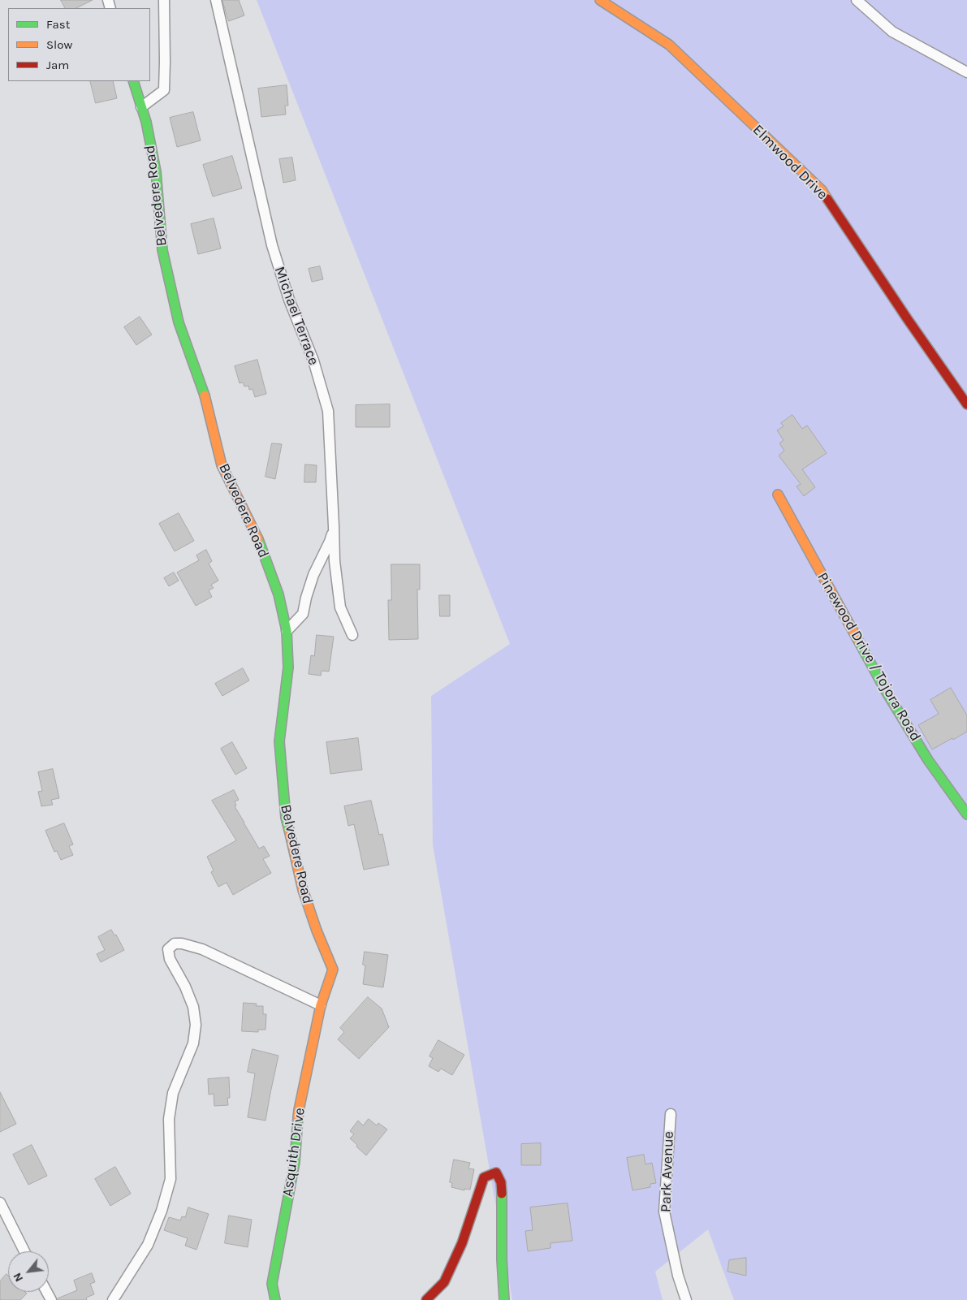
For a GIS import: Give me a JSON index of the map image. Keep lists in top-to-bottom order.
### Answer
{
  "streets": {
    "street": [
      "Elmwood Drive",
      "Belvedere Road",
      "Michael Terrace",
      "Pinewood Drive / Tojora Road",
      "Asquith Drive",
      "Park Avenue"
    ]
  },
  "crossings": [
    ["Belvedere Road", "Asquith Drive"]
  ],
  "legend": ["Fast", "Slow", "Jam"],
  "north": "bottom left"
}
